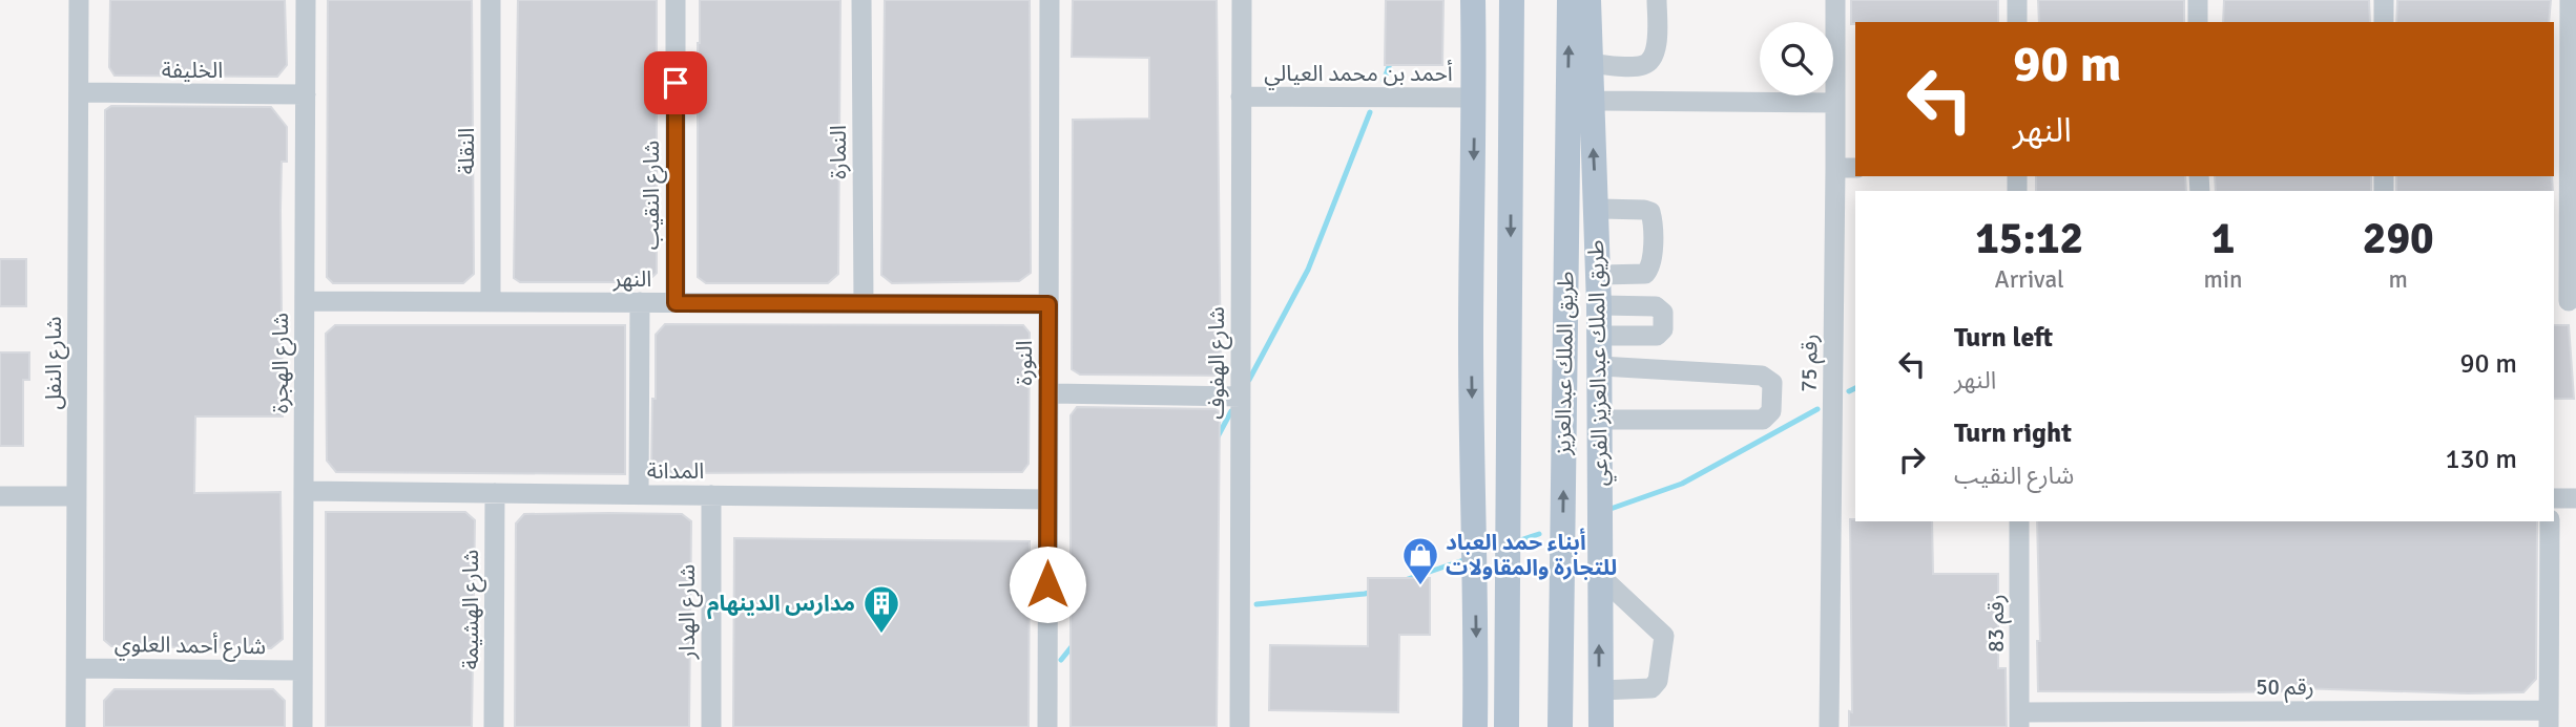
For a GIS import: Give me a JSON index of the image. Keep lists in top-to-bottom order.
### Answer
{
  "streets": {
    "main road": ["طريق الملك عبدالعزيز", "طريق الملك عبدالعزيز الفرعي"],
    "street": [
      "الخليفة",
      "أحمد بن محمد العيالي",
      "النقلة",
      "النمارة",
      "شارع النقيب",
      "النهر",
      "شارع النفل",
      "شارع الهجرة",
      "النورة",
      "شارع الهفوف",
      "رقم 75",
      "المدانة",
      "شارع الهشيمة",
      "شارع الهدار",
      "رقم 83",
      "شارع أحمد العلوي",
      "رقم 50"
    ]
  },
  "crossings": [
    ["الخليفة", "شارع النفل"],
    ["الخليفة", "شارع الهجرة"],
    ["أحمد بن محمد العيالي", "شارع الهفوف"],
    ["النقلة", "النهر"],
    ["النمارة", "النهر"],
    ["شارع النقيب", "النهر"],
    ["النهر", "شارع الهجرة"],
    ["النهر", "النورة"],
    ["شارع النفل", "شارع أحمد العلوي"],
    ["شارع الهجرة", "المدانة"],
    ["شارع الهجرة", "شارع أحمد العلوي"],
    ["النورة", "المدانة"],
    ["المدانة", "شارع الهشيمة"],
    ["المدانة", "شارع الهدار"],
    ["رقم 83", "رقم 50"]
  ],
  "places": {
    "shop": ["أبناء حمد العباد للتجارة والمقاولات"],
    "building": ["مدارس الدينهام"]
  },
  "page": {
    "turn": ["90 m", "النهر"],
    "eta": [
      "15:12",
      "Arrival",
      "1",
      "min",
      "290",
      "m"
    ],
    "list": [
      {
        "name": "Turn left",
        "note": "النهر",
        "value": "90 m"
      },
      {
        "name": "Turn right",
        "note": "شارع النقيب",
        "value": "130 m"
      }
    ]
  }
}
